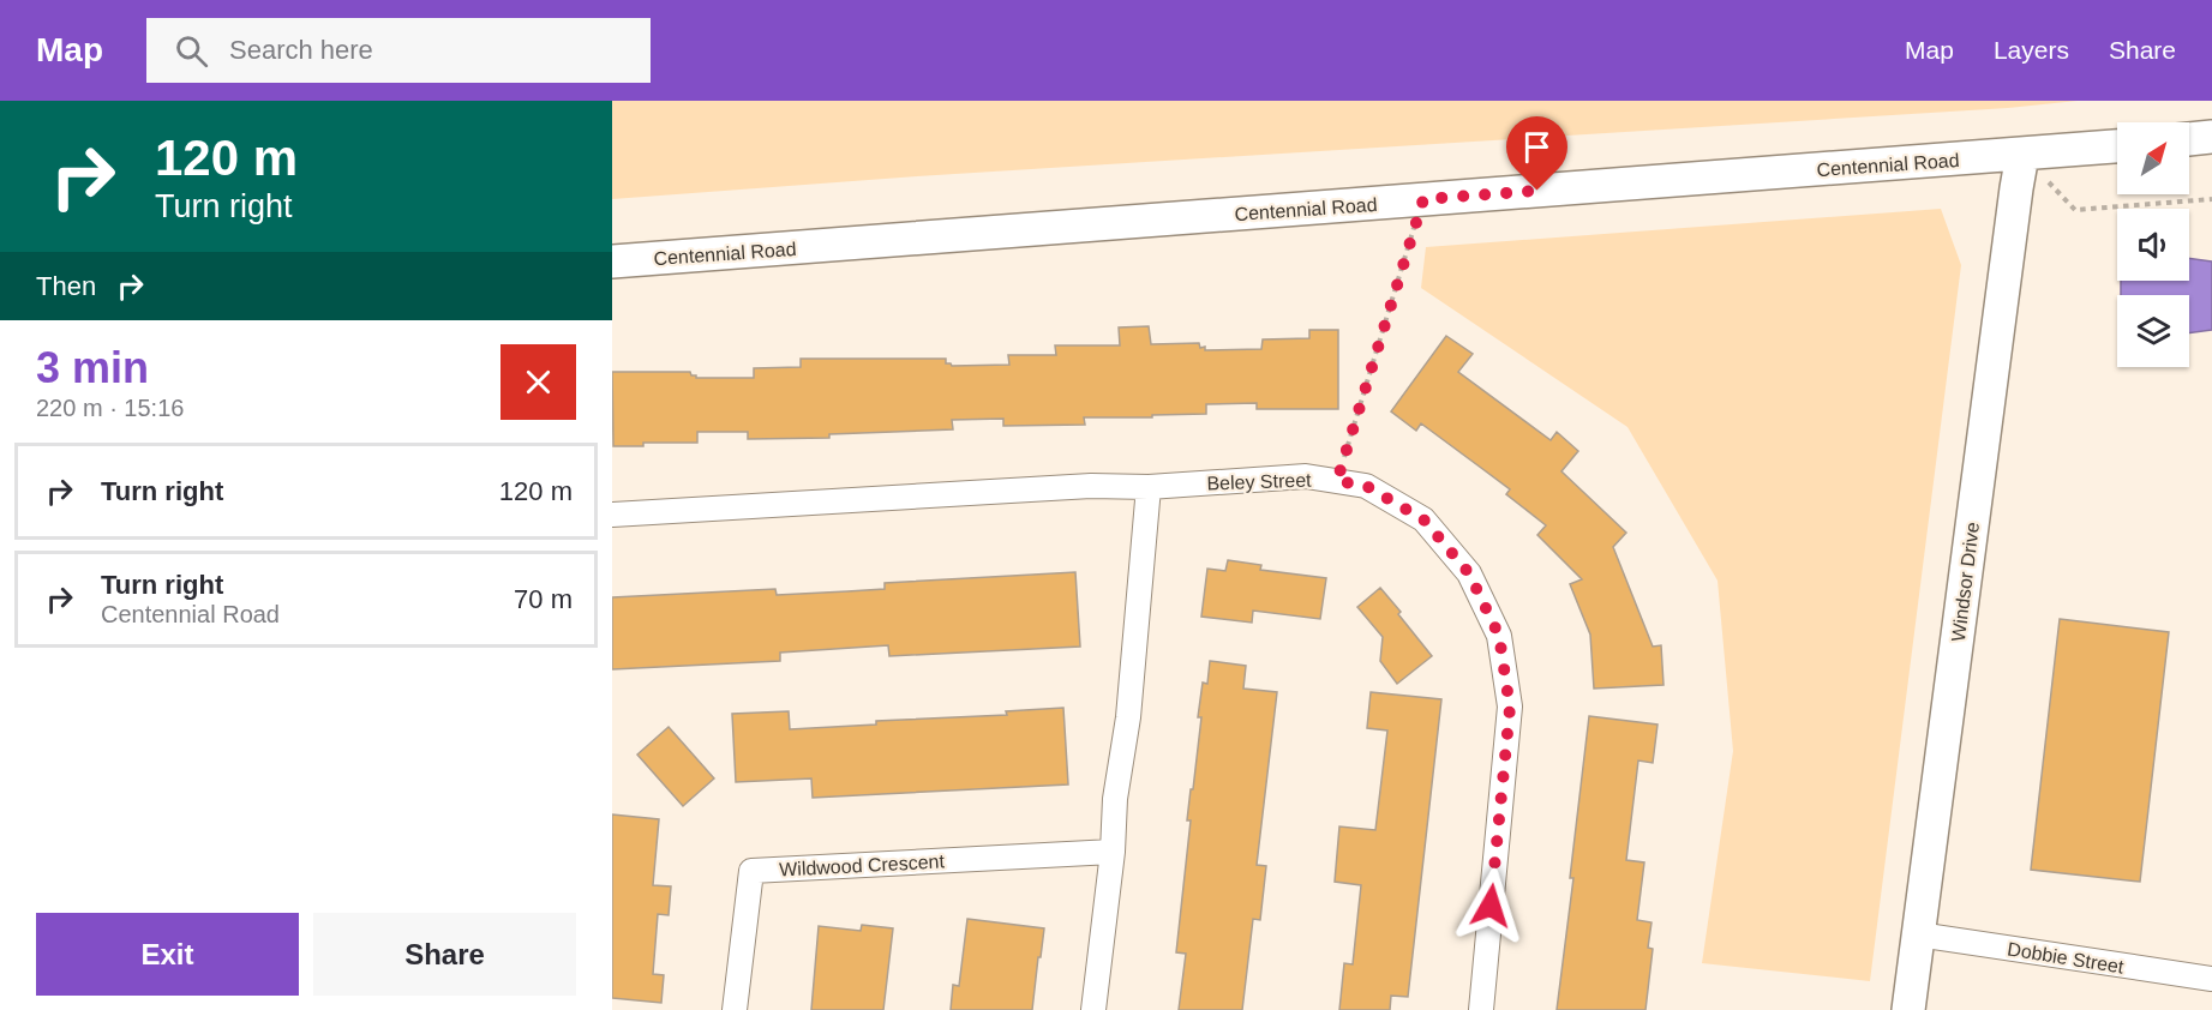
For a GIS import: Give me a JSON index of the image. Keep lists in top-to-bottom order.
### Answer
{
  "streets": {
    "main road": ["Centennial Road", "Windsor Drive"],
    "street": ["Beley Street", "Wildwood Crescent", "Dobbie Street"]
  },
  "crossings": [
    ["Centennial Road", "Windsor Drive"],
    ["Windsor Drive", "Dobbie Street"]
  ],
  "north": "top right",
  "page": {
    "header": "Map",
    "search": "Search here",
    "nav": ["Map", "Layers", "Share"],
    "turn": ["120 m", "Turn right"],
    "then": "Then",
    "heading": ["3 min", "220 m · 15:16"],
    "list": [
      {
        "name": "Turn right",
        "value": "120 m"
      },
      {
        "name": "Turn right",
        "note": "Centennial Road",
        "value": "70 m"
      }
    ],
    "buttons": ["Exit", "Share"]
  }
}
